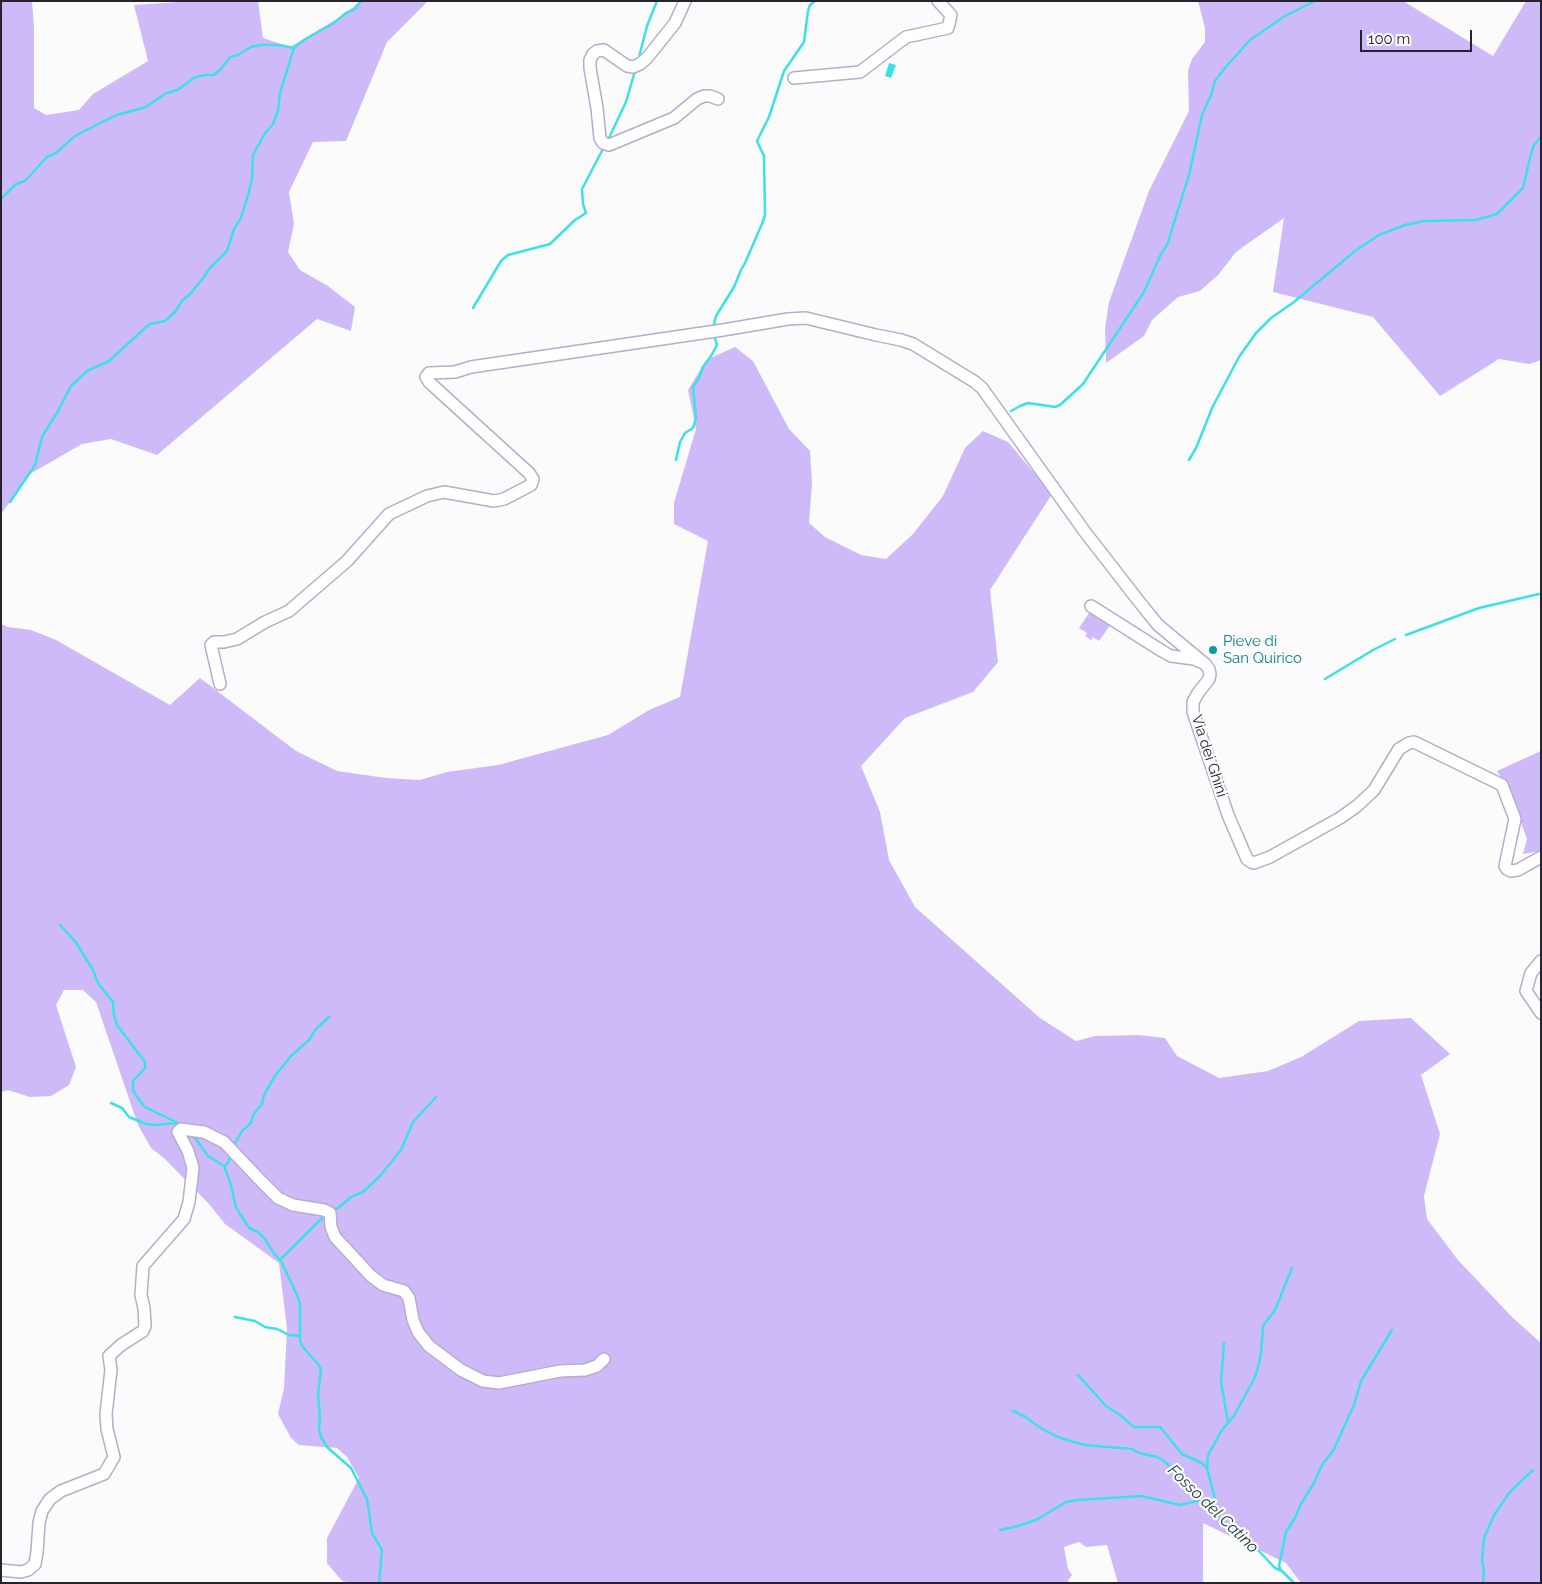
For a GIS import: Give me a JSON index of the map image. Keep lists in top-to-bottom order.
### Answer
{
  "streets": {
    "street": ["Via dei Ghini"]
  },
  "water": ["Fosso del Catino"],
  "places": ["Pieve di San Quirico"],
  "scale_bar": "100 m"
}
